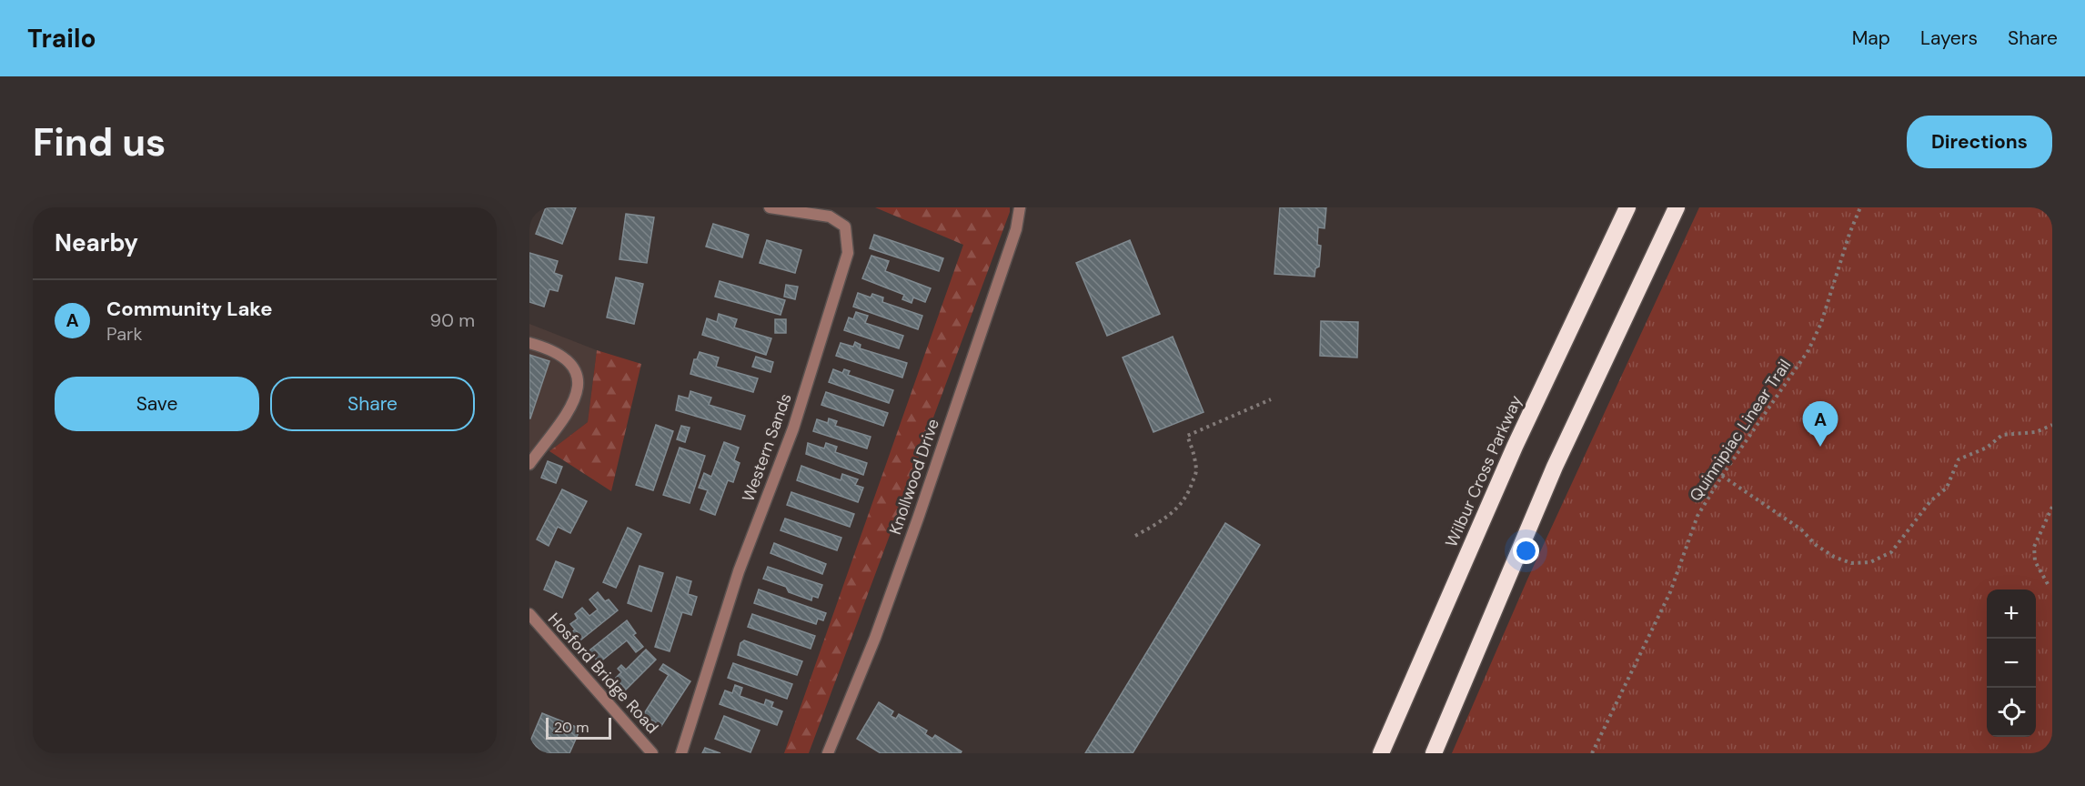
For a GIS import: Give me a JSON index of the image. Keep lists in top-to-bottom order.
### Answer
{
  "streets": {
    "highway": ["Wilbur Cross Parkway"],
    "street": ["Western Sands", "Knollwood Drive", "Hosford Bridge Road"],
    "path": ["Quinnipiac Linear Trail"]
  },
  "scale_bar": "20 m",
  "page": {
    "header": "Trailo",
    "nav": ["Map", "Layers", "Share"],
    "buttons": [
      "Directions",
      ["Save", "Share"]
    ],
    "title": "Find us",
    "heading": "Nearby",
    "list": [
      {
        "mark": "A",
        "name": "Community Lake",
        "note": "Park",
        "value": "90 m"
      }
    ],
    "pins": "A",
    "map_buttons": ["+", "−"],
    "scale": "20 m"
  }
}
